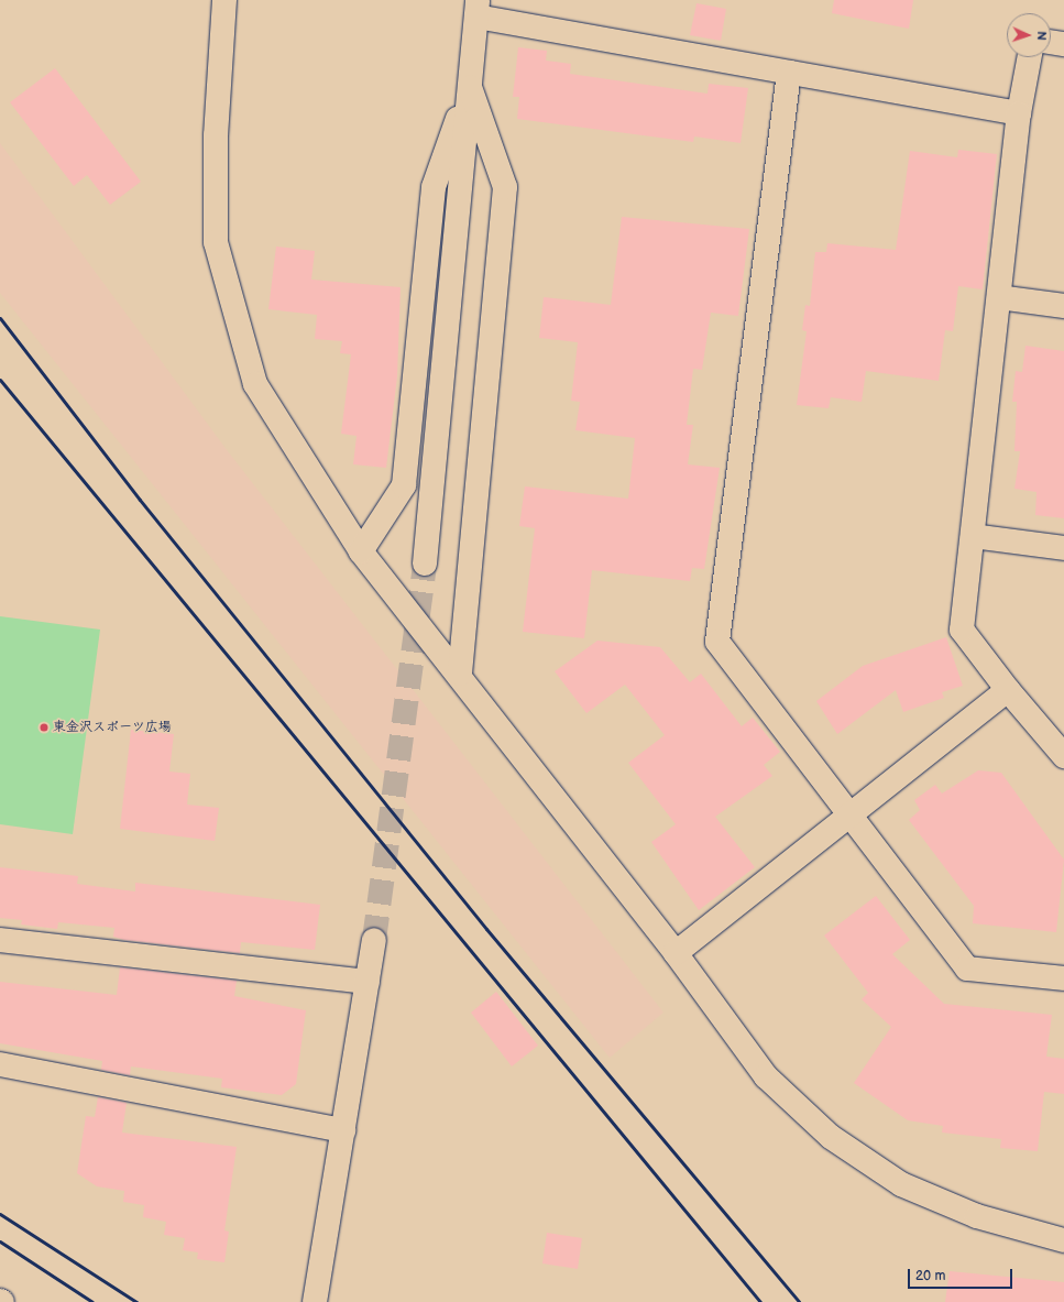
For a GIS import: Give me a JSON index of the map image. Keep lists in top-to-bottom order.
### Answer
{
  "places": ["東金沢スポーツ広場"],
  "scale_bar": "20 m",
  "north": "right"
}
